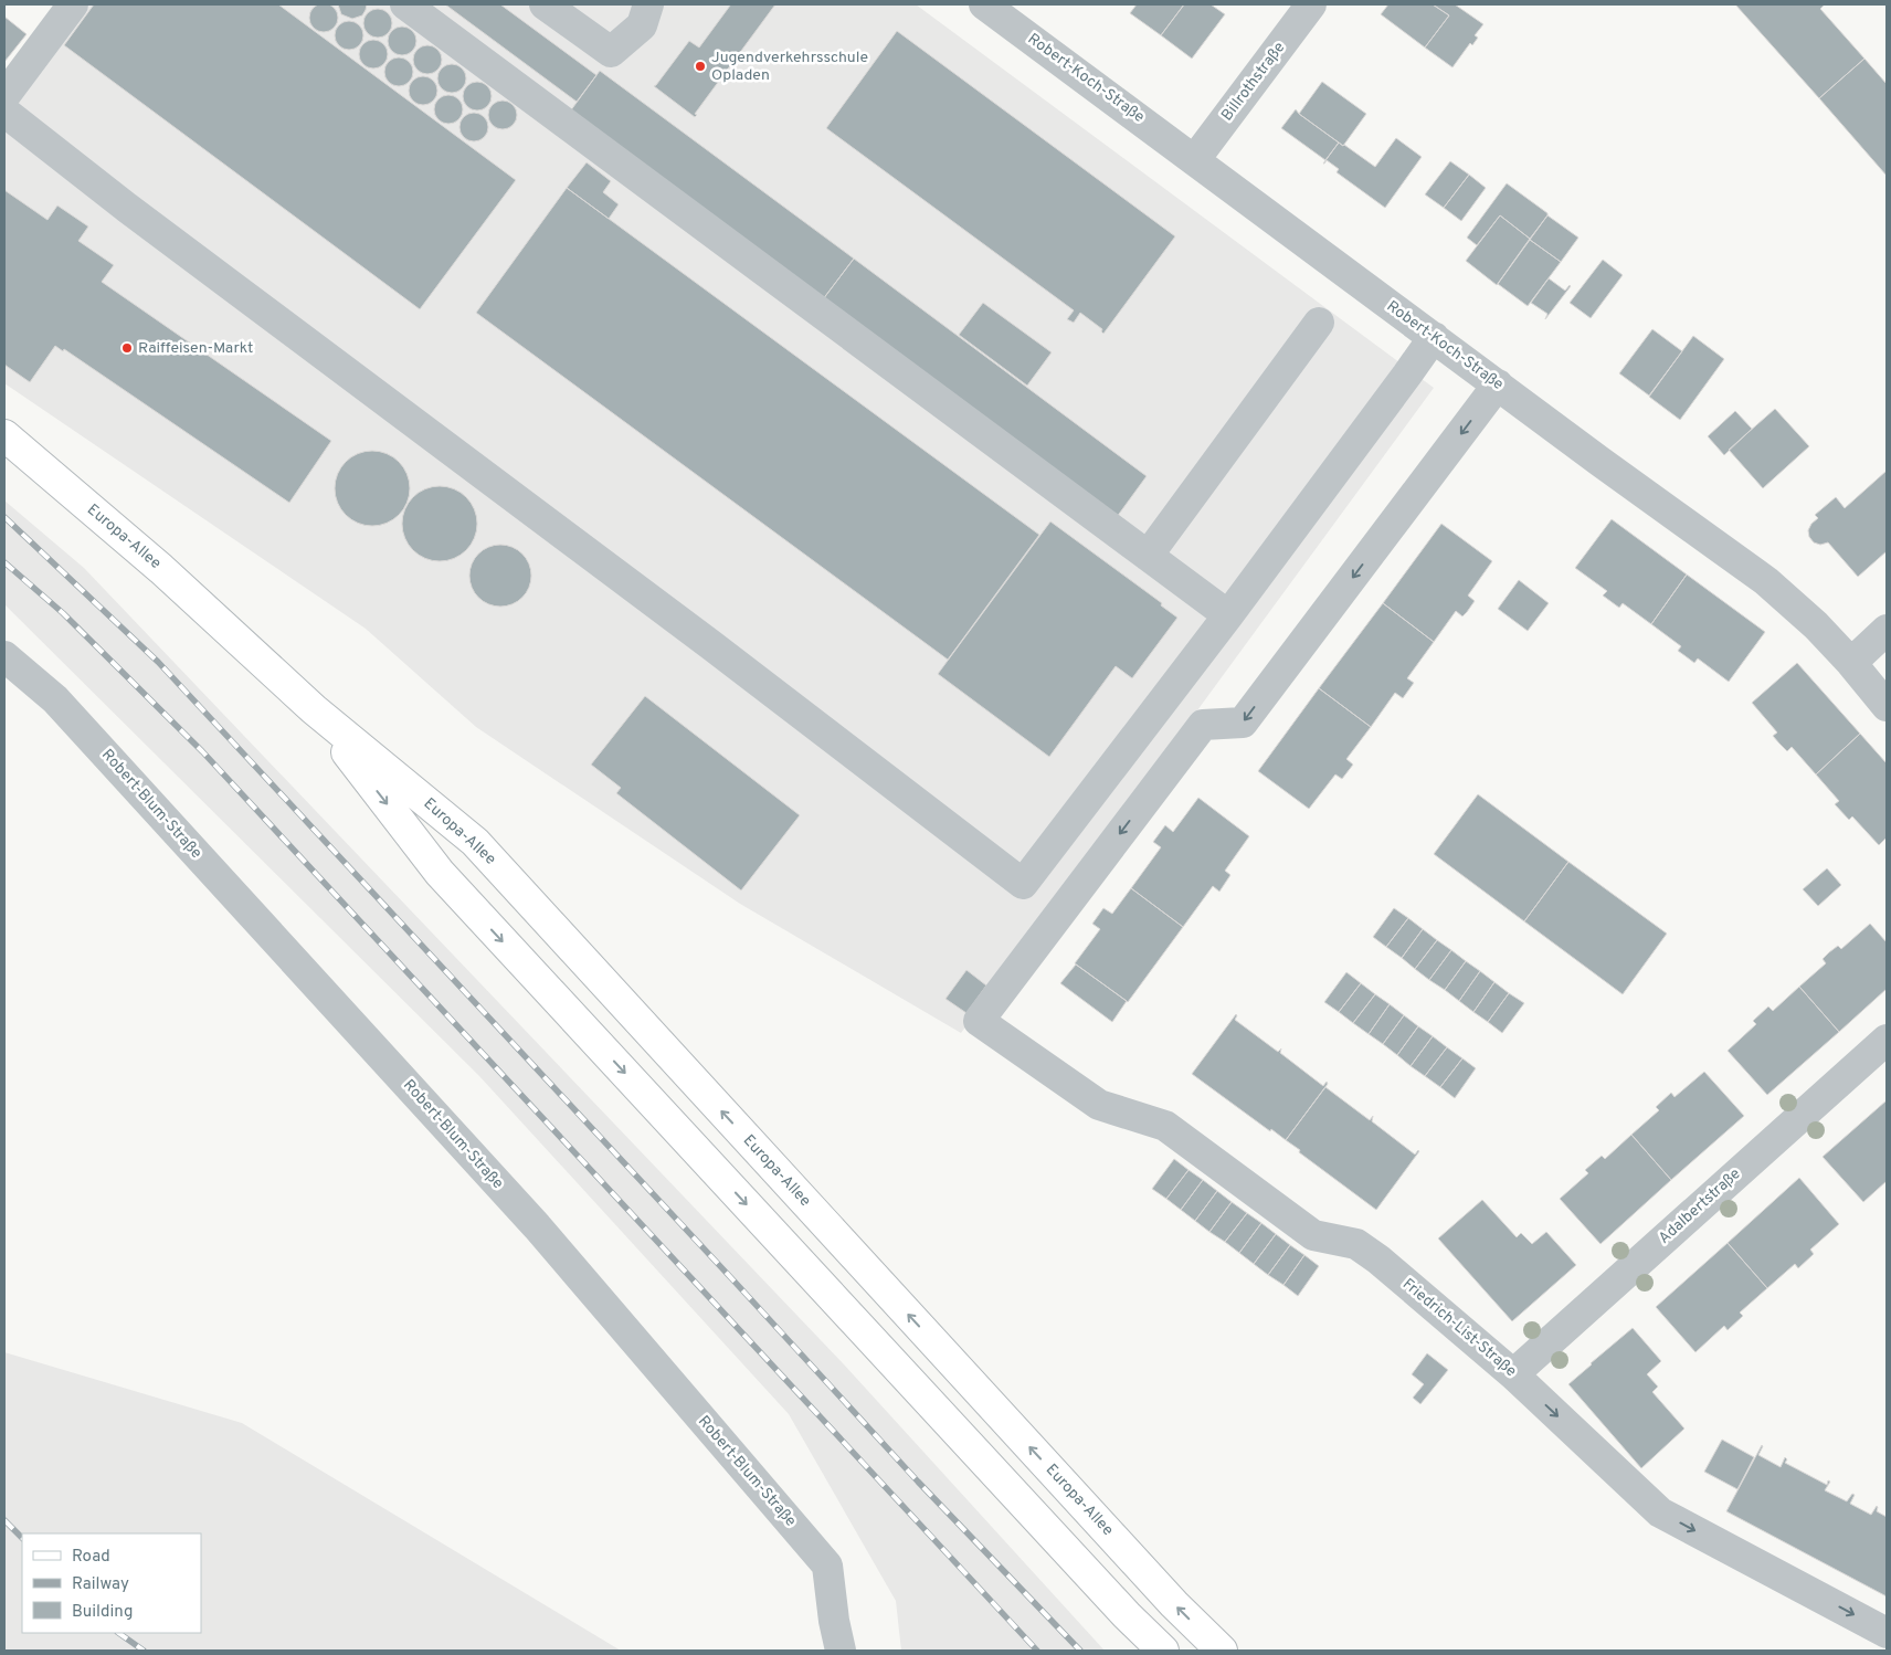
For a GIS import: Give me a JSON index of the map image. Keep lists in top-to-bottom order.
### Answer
{
  "streets": {
    "main road": ["Europa-Allee"],
    "street": [
      "Robert-Koch-Straße",
      "Billrothstraße",
      "Robert-Blum-Straße",
      "Adalbertstraße",
      "Friedrich-List-Straße"
    ]
  },
  "crossings": [
    ["Robert-Koch-Straße", "Billrothstraße"],
    ["Robert-Koch-Straße", "Friedrich-List-Straße"],
    ["Adalbertstraße", "Friedrich-List-Straße"]
  ],
  "places": ["Jugendverkehrsschule Opladen", "Raiffeisen-Markt"],
  "legend": ["Road", "Railway", "Building"]
}
